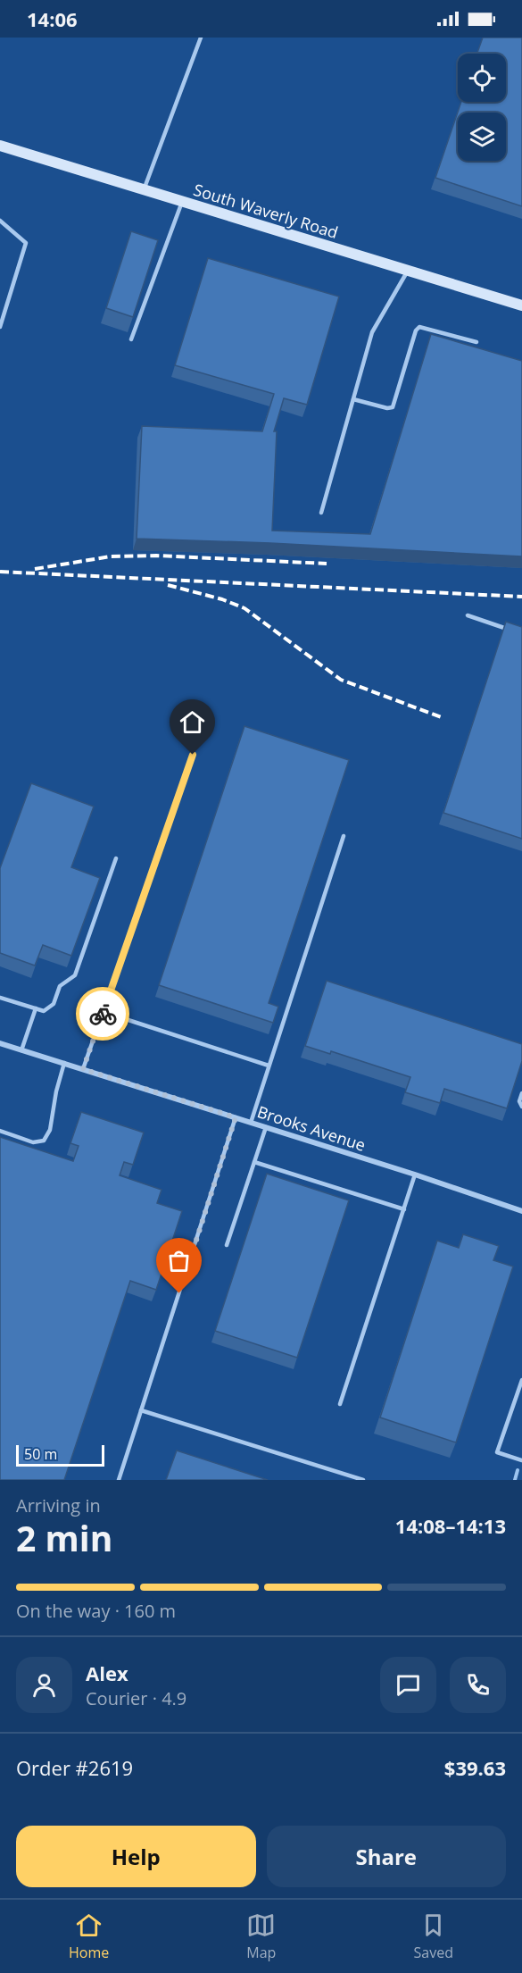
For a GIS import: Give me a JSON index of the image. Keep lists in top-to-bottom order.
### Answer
{
  "streets": {
    "main road": ["South Waverly Road"],
    "street": ["Brooks Avenue"]
  },
  "scale_bar": "50 m",
  "page": {
    "status": "14:06",
    "scale": "50 m",
    "heading": ["2 min", "Arriving in", "14:08–14:13"],
    "panel": [
      "Alex",
      "Courier · 4.9",
      "Order #2619",
      "$39.63"
    ],
    "bar": "On the way · 160 m",
    "buttons": ["Help", "Share"],
    "tabs": ["Home", "Map", "Saved"]
  }
}
